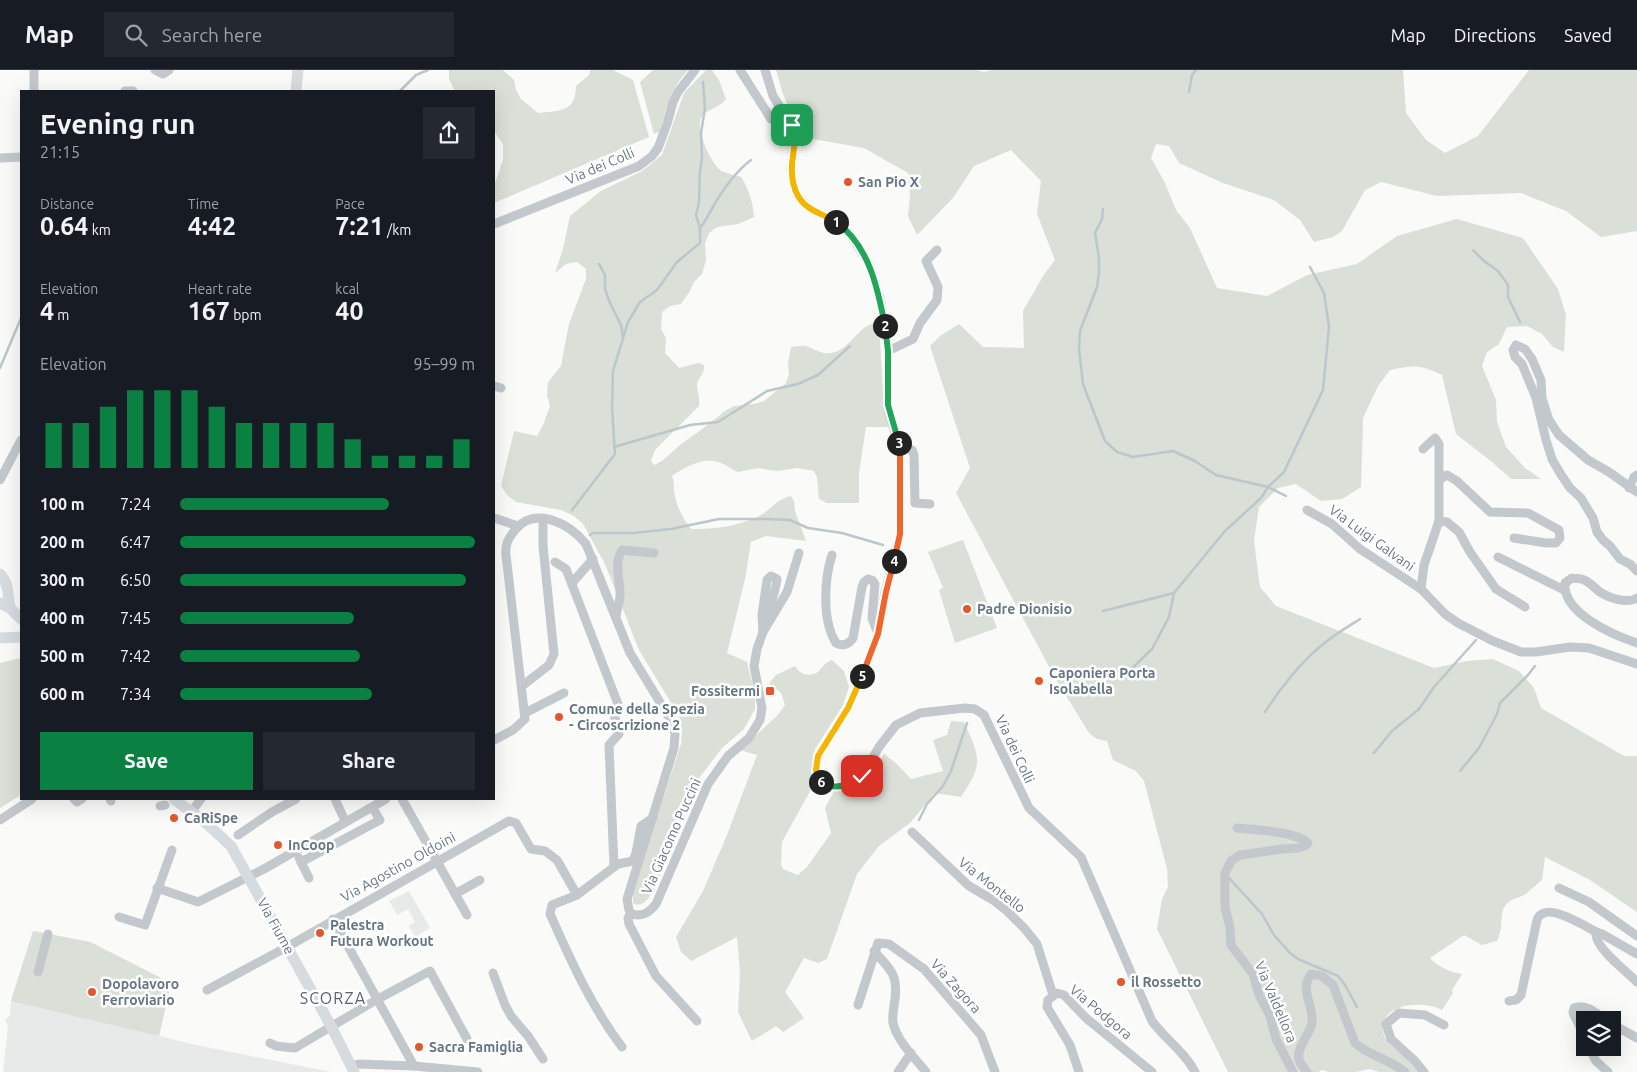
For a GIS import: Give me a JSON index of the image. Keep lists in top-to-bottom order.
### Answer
{
  "streets": {
    "main road": ["Via Fiume"],
    "street": [
      "Via dei Colli",
      "Via Luigi Galvani",
      "Via Giacomo Puccini",
      "Via Agostino Oldoini",
      "Via Montello",
      "Via Zagora",
      "Via Valdellora",
      "Via Podgora"
    ]
  },
  "crossings": [
    ["Via Agostino Oldoini", "Via Fiume"],
    ["Via Montello", "Via Podgora"]
  ],
  "districts": ["SCORZA"],
  "places": {
    "other": [
      "San Pio X",
      "Padre Dionisio",
      "Caponiera Porta Isolabella",
      "Comune della Spezia - Circoscrizione 2",
      "CaRiSpe",
      "InCoop",
      "Palestra Futura Workout",
      "il Rossetto",
      "Dopolavoro Ferroviario",
      "Sacra Famiglia"
    ],
    "transit": ["Fossitermi"]
  },
  "page": {
    "header": "Map",
    "search": "Search here",
    "nav": ["Map", "Directions", "Saved"],
    "heading": ["Evening run", "21:15"],
    "stats": [
      ["Distance", "0.64 km"],
      ["Time", "4:42"],
      ["Pace", "7:21 /km"],
      ["Elevation", "4 m"],
      ["Heart rate", "167 bpm"],
      ["kcal", "40"]
    ],
    "pins": [
      "1",
      "2",
      "3",
      "4",
      "5",
      "6"
    ],
    "chart": ["Elevation", "95–99 m"],
    "list": [
      {
        "name": "100 m",
        "note": "7:24"
      },
      {
        "name": "200 m",
        "note": "6:47"
      },
      {
        "name": "300 m",
        "note": "6:50"
      },
      {
        "name": "400 m",
        "note": "7:45"
      },
      {
        "name": "500 m",
        "note": "7:42"
      },
      {
        "name": "600 m",
        "note": "7:34"
      }
    ],
    "buttons": ["Save", "Share"]
  }
}
